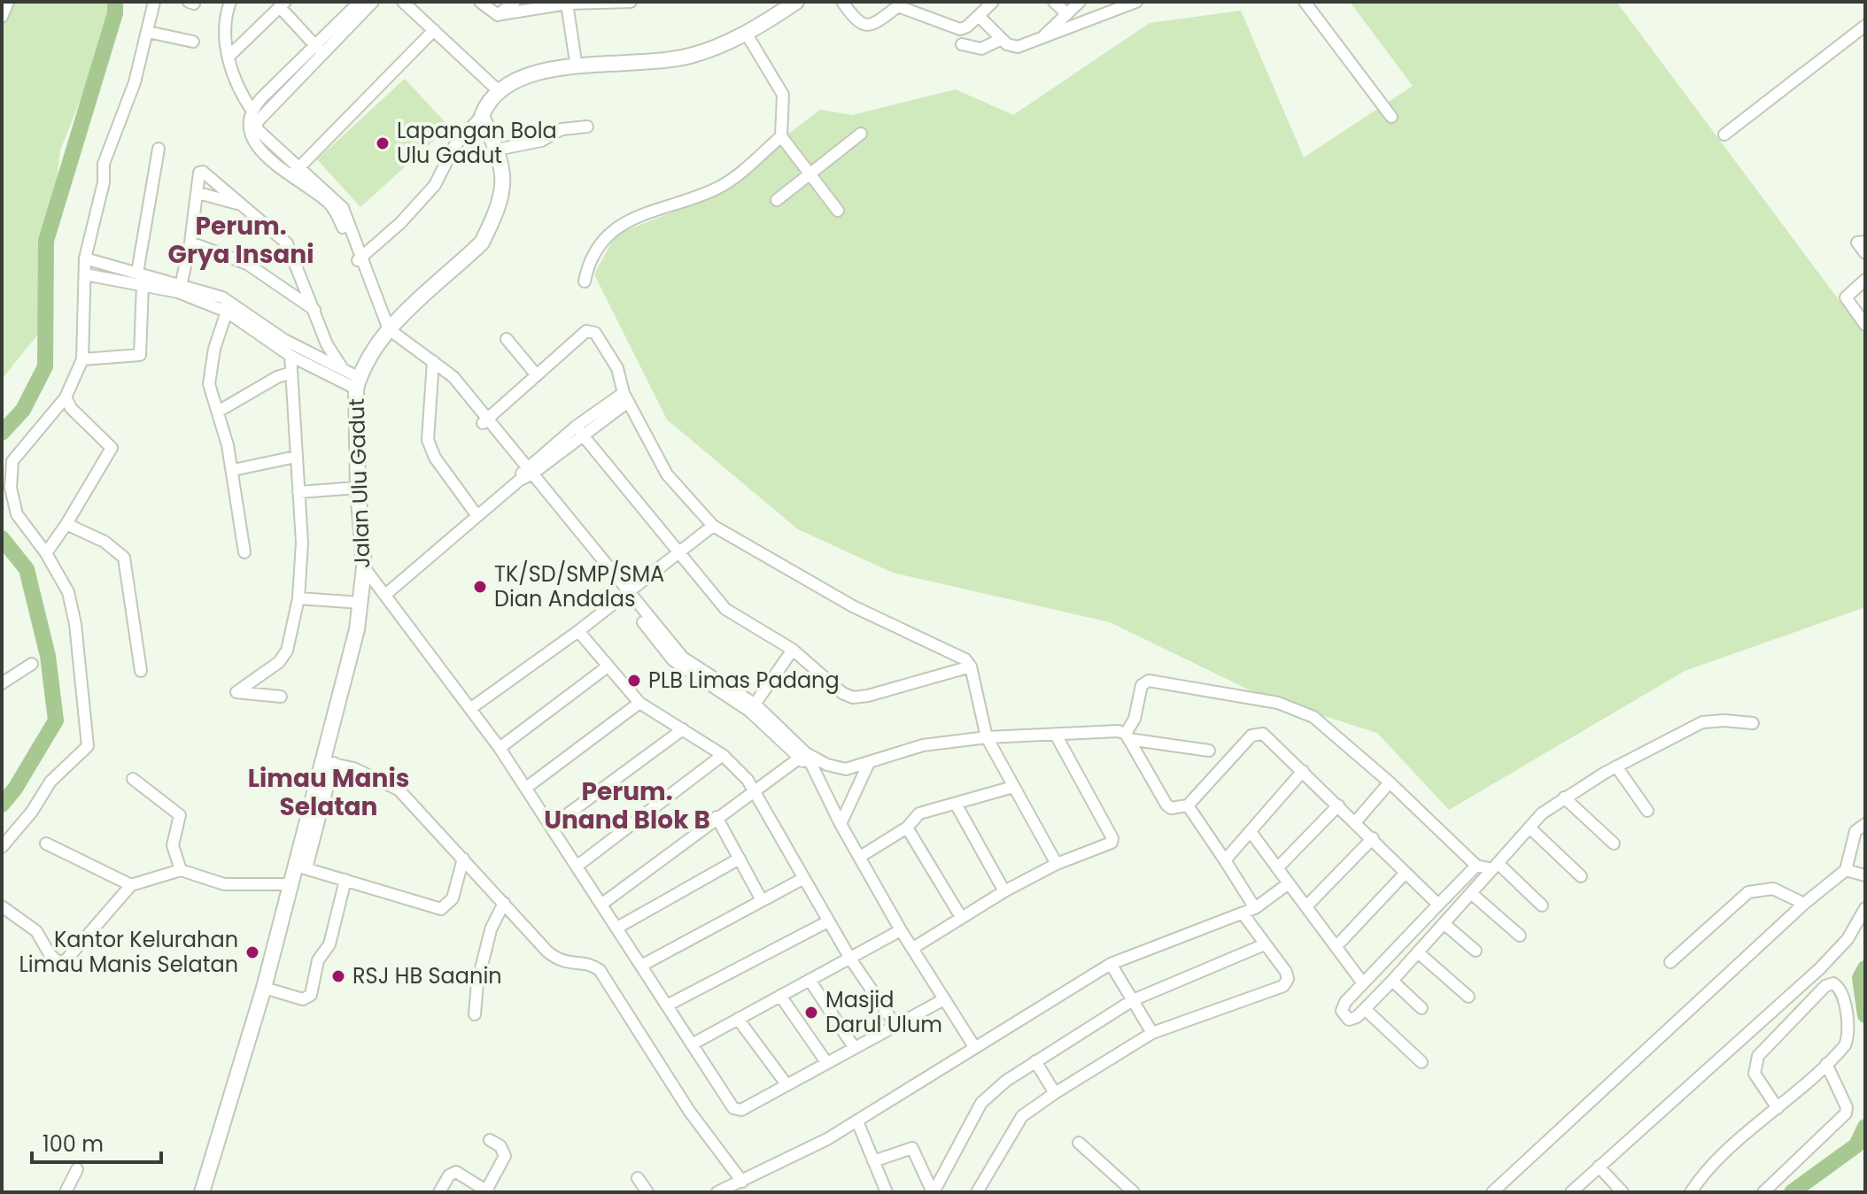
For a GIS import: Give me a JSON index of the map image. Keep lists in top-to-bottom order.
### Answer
{
  "streets": {
    "street": ["Jalan Ulu Gadut"]
  },
  "districts": ["Perum. Grya Insani", "Limau Manis Selatan", "Perum. Unand Blok B"],
  "places": [
    "Lapangan Bola Ulu Gadut",
    "TK/SD/SMP/SMA Dian Andalas",
    "PLB Limas Padang",
    "Kantor Kelurahan Limau Manis Selatan",
    "RSJ HB Saanin",
    "Masjid Darul Ulum"
  ],
  "scale_bar": "100 m"
}
